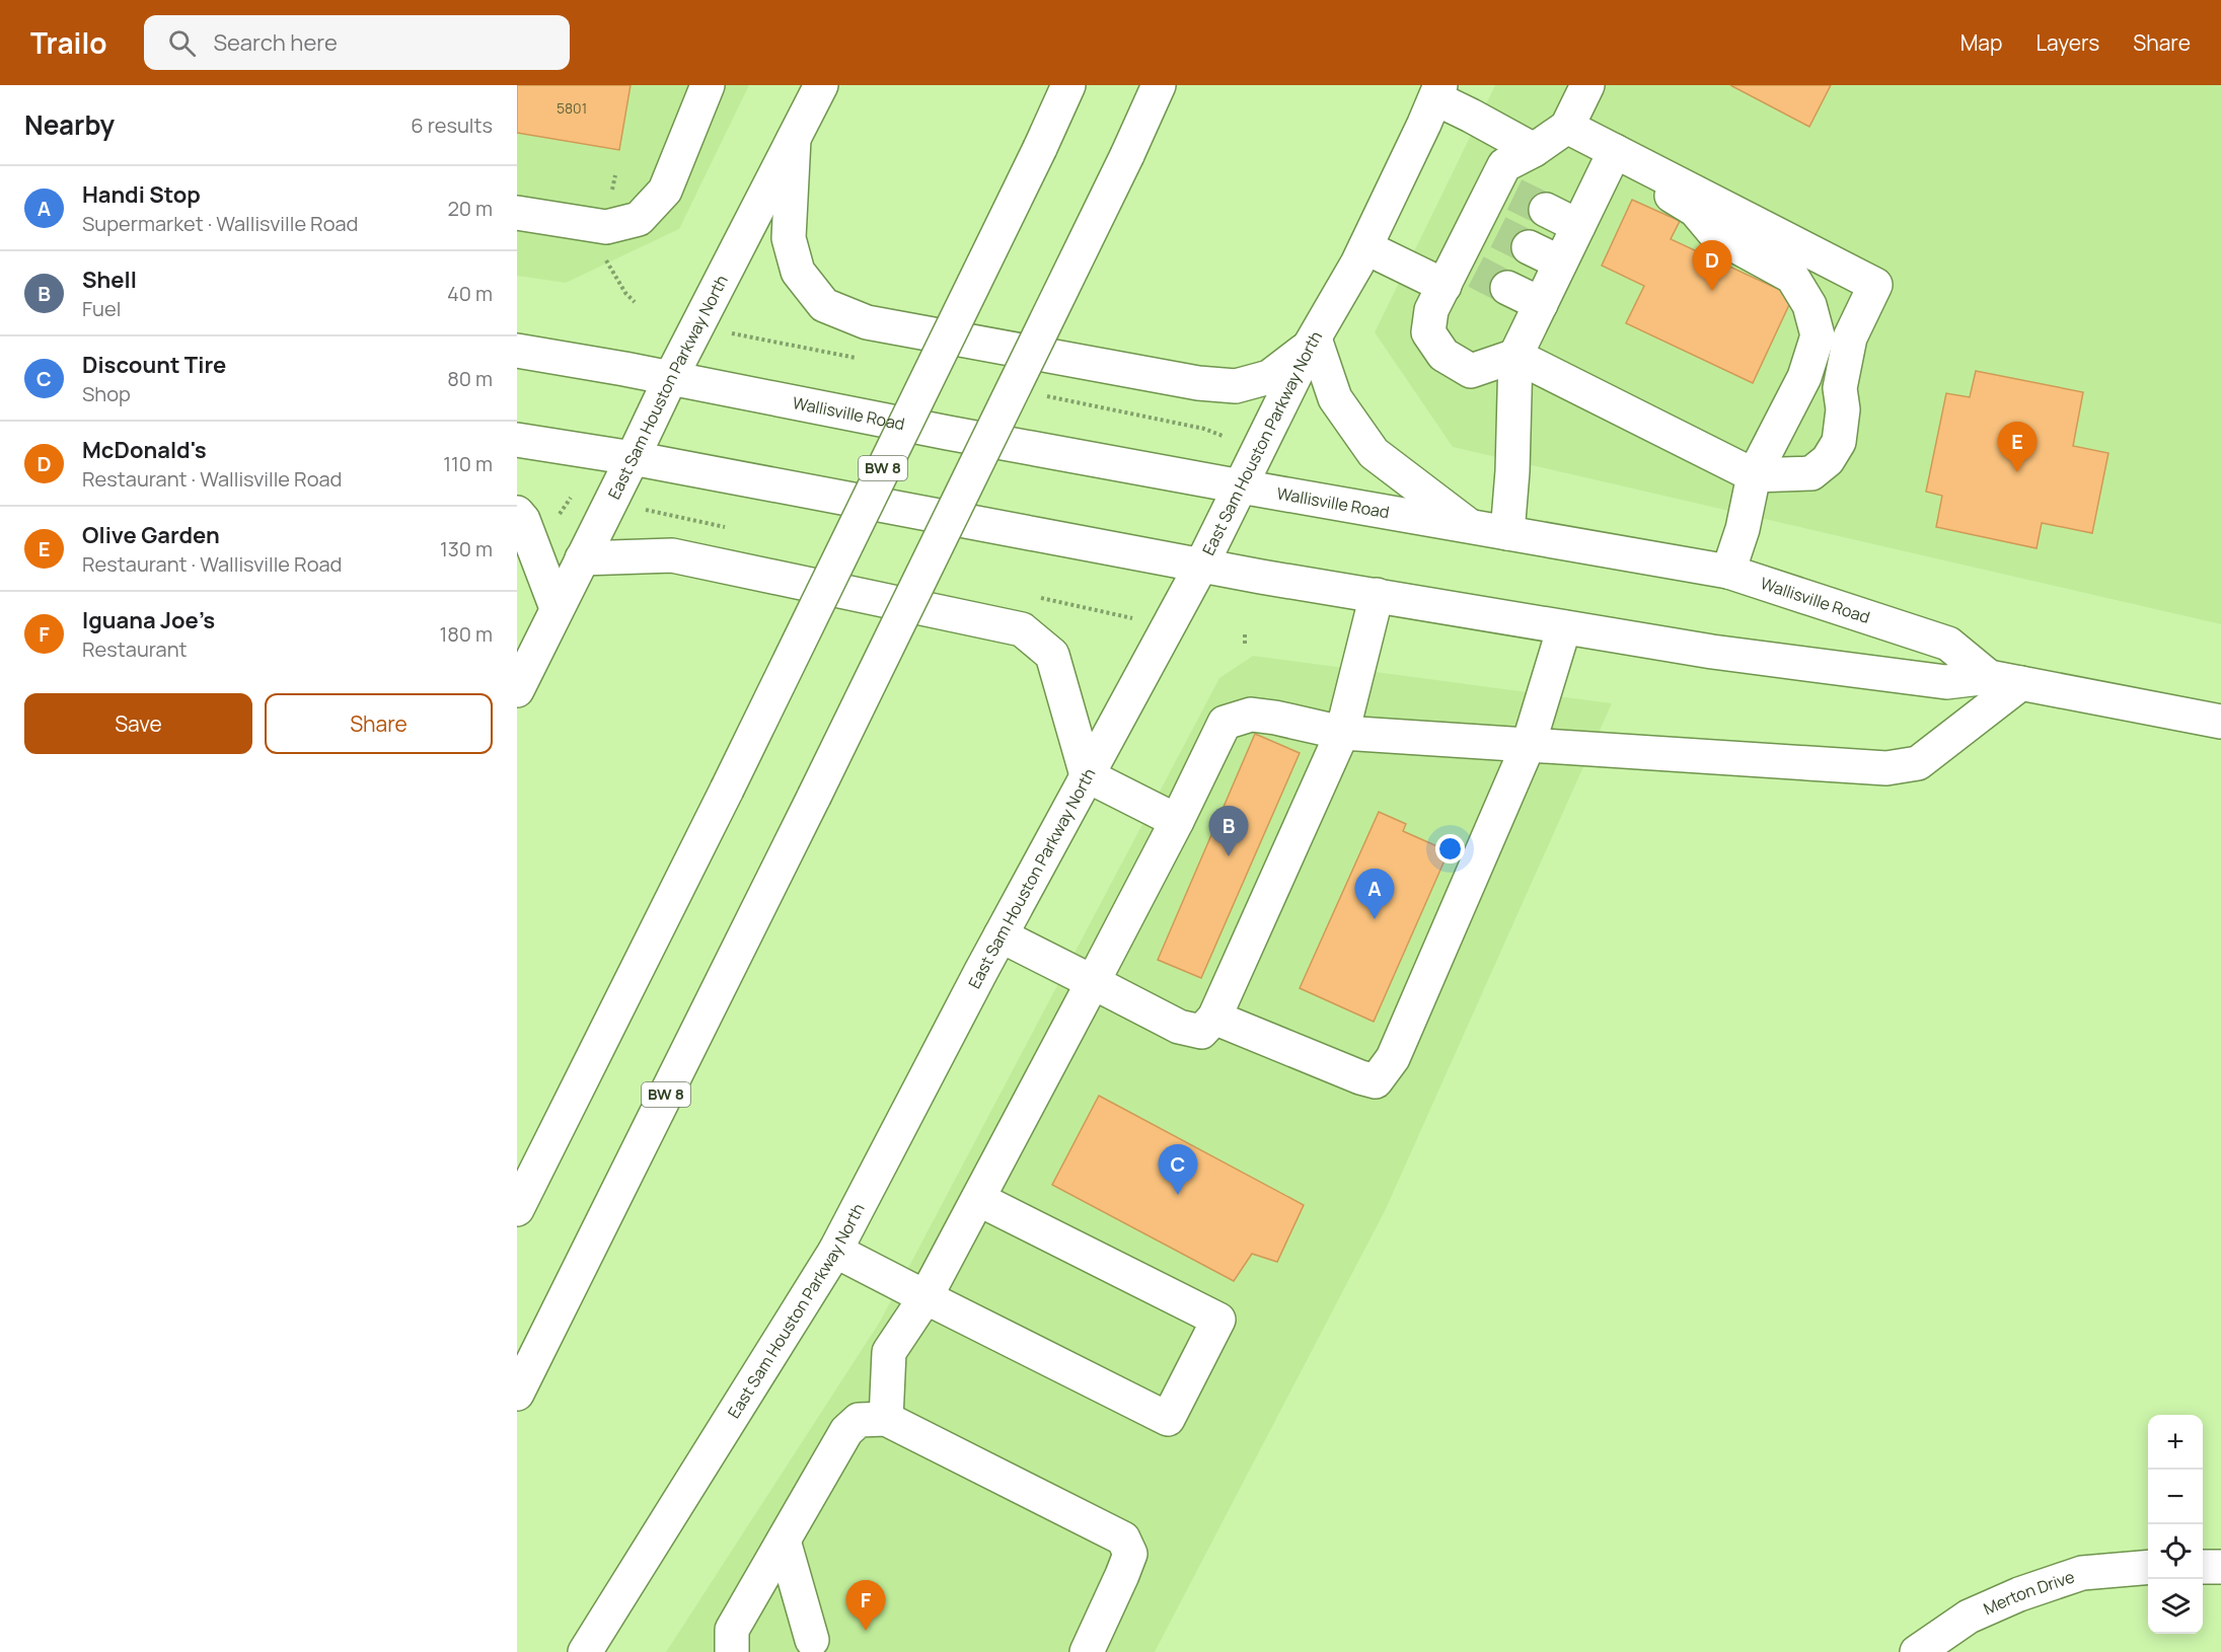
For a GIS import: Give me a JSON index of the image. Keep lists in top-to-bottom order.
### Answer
{
  "streets": {
    "main road": [
      "East Sam Houston Parkway North",
      "Wallisville Road",
      "BW 8",
      "Merton Drive"
    ]
  },
  "crossings": [
    ["East Sam Houston Parkway North", "Wallisville Road"]
  ],
  "house_numbers": ["5801"],
  "page": {
    "header": "Trailo",
    "search": "Search here",
    "nav": ["Map", "Layers", "Share"],
    "heading": ["Nearby", "6 results"],
    "list": [
      {
        "mark": "A",
        "name": "Handi Stop",
        "note": "Supermarket · Wallisville Road",
        "value": "20 m"
      },
      {
        "mark": "B",
        "name": "Shell",
        "note": "Fuel",
        "value": "40 m"
      },
      {
        "mark": "C",
        "name": "Discount Tire",
        "note": "Shop",
        "value": "80 m"
      },
      {
        "mark": "D",
        "name": "McDonald's",
        "note": "Restaurant · Wallisville Road",
        "value": "110 m"
      },
      {
        "mark": "E",
        "name": "Olive Garden",
        "note": "Restaurant · Wallisville Road",
        "value": "130 m"
      },
      {
        "mark": "F",
        "name": "Iguana Joe’s",
        "note": "Restaurant",
        "value": "180 m"
      }
    ],
    "pins": [
      "D",
      "E",
      "B",
      "A",
      "C",
      "F"
    ],
    "buttons": ["Save", "Share"],
    "map_buttons": ["+", "−"]
  }
}
